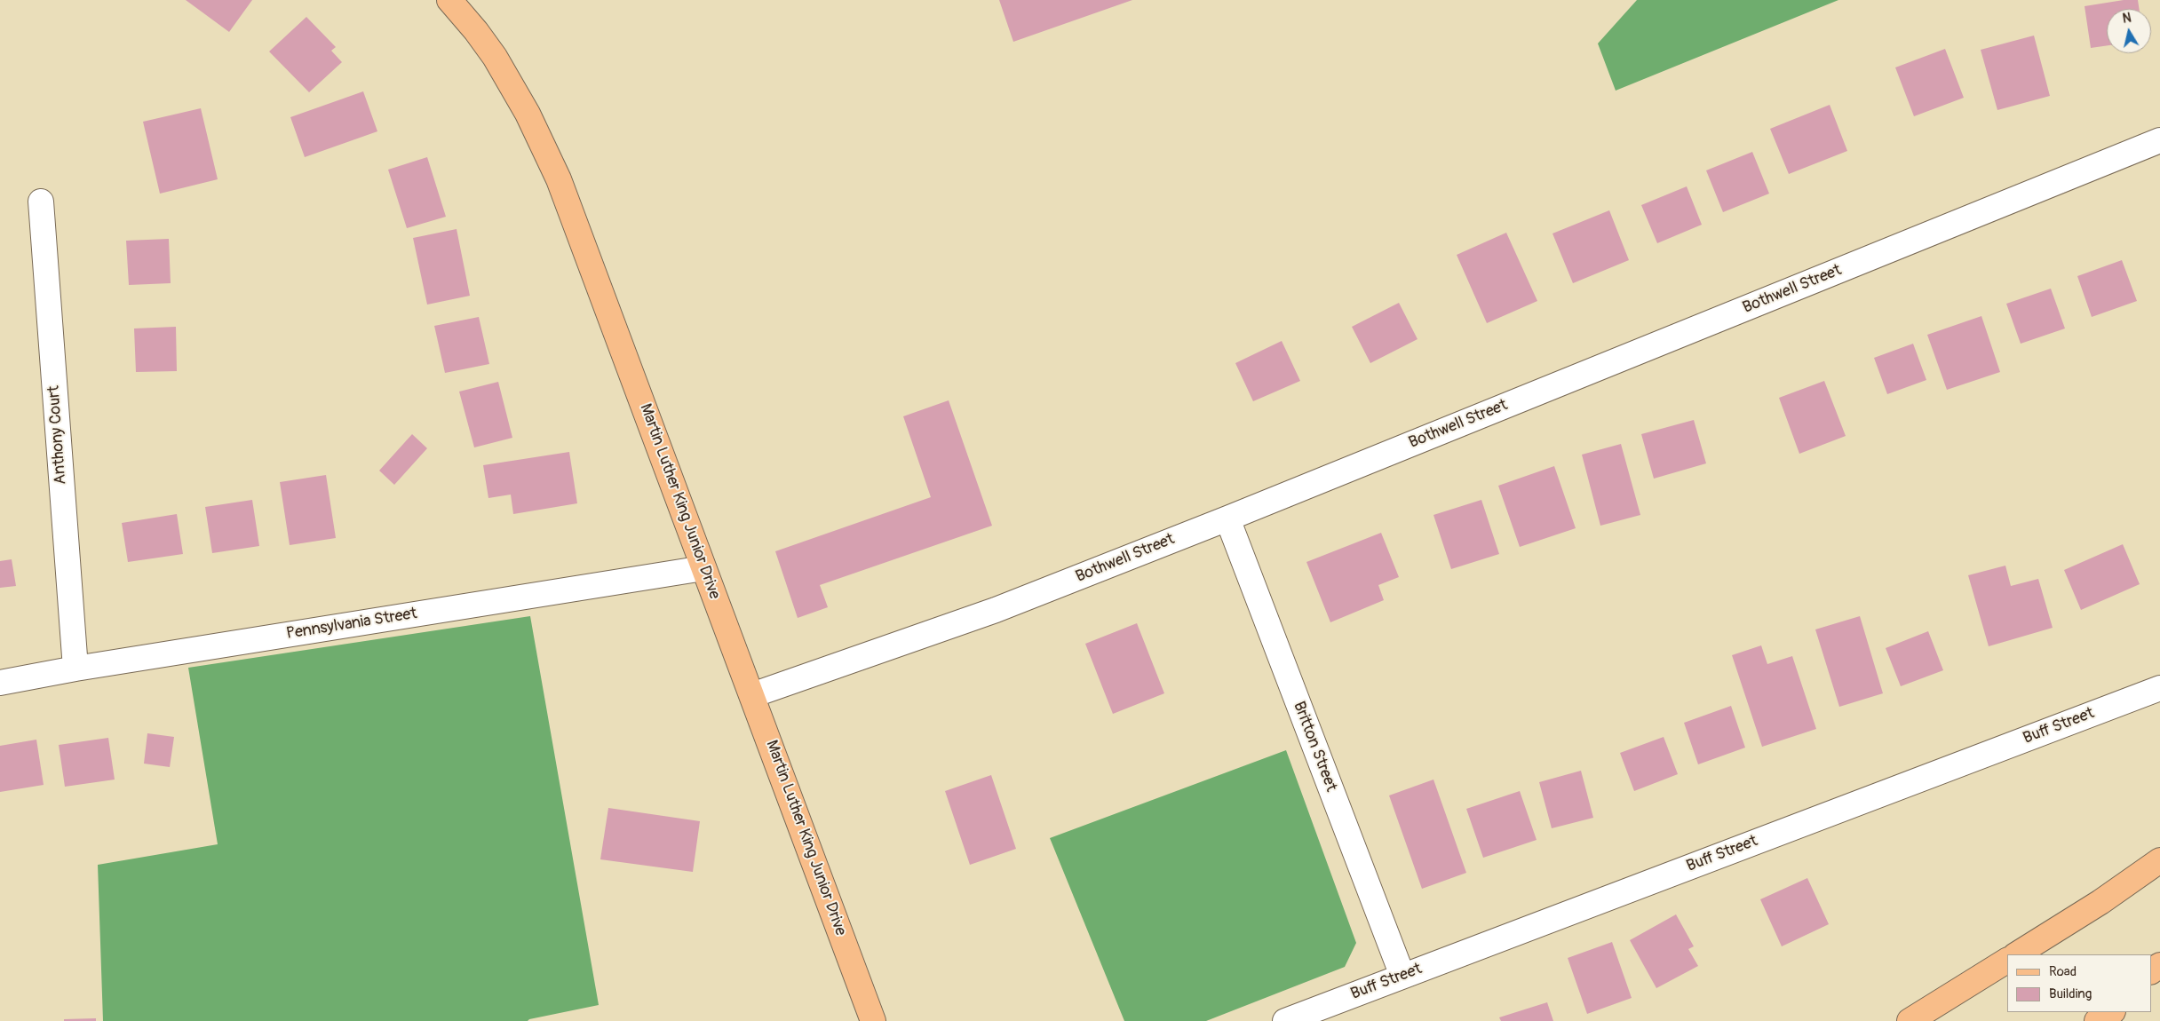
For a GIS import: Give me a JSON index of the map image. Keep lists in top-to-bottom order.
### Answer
{
  "streets": {
    "main road": ["Martin Luther King Junior Drive"],
    "street": [
      "Bothwell Street",
      "Anthony Court",
      "Pennsylvania Street",
      "Buff Street",
      "Britton Street"
    ]
  },
  "crossings": [
    ["Bothwell Street", "Martin Luther King Junior Drive"],
    ["Bothwell Street", "Britton Street"],
    ["Anthony Court", "Pennsylvania Street"],
    ["Martin Luther King Junior Drive", "Pennsylvania Street"],
    ["Buff Street", "Britton Street"]
  ],
  "legend": ["Road", "Building"],
  "north": "top"
}
